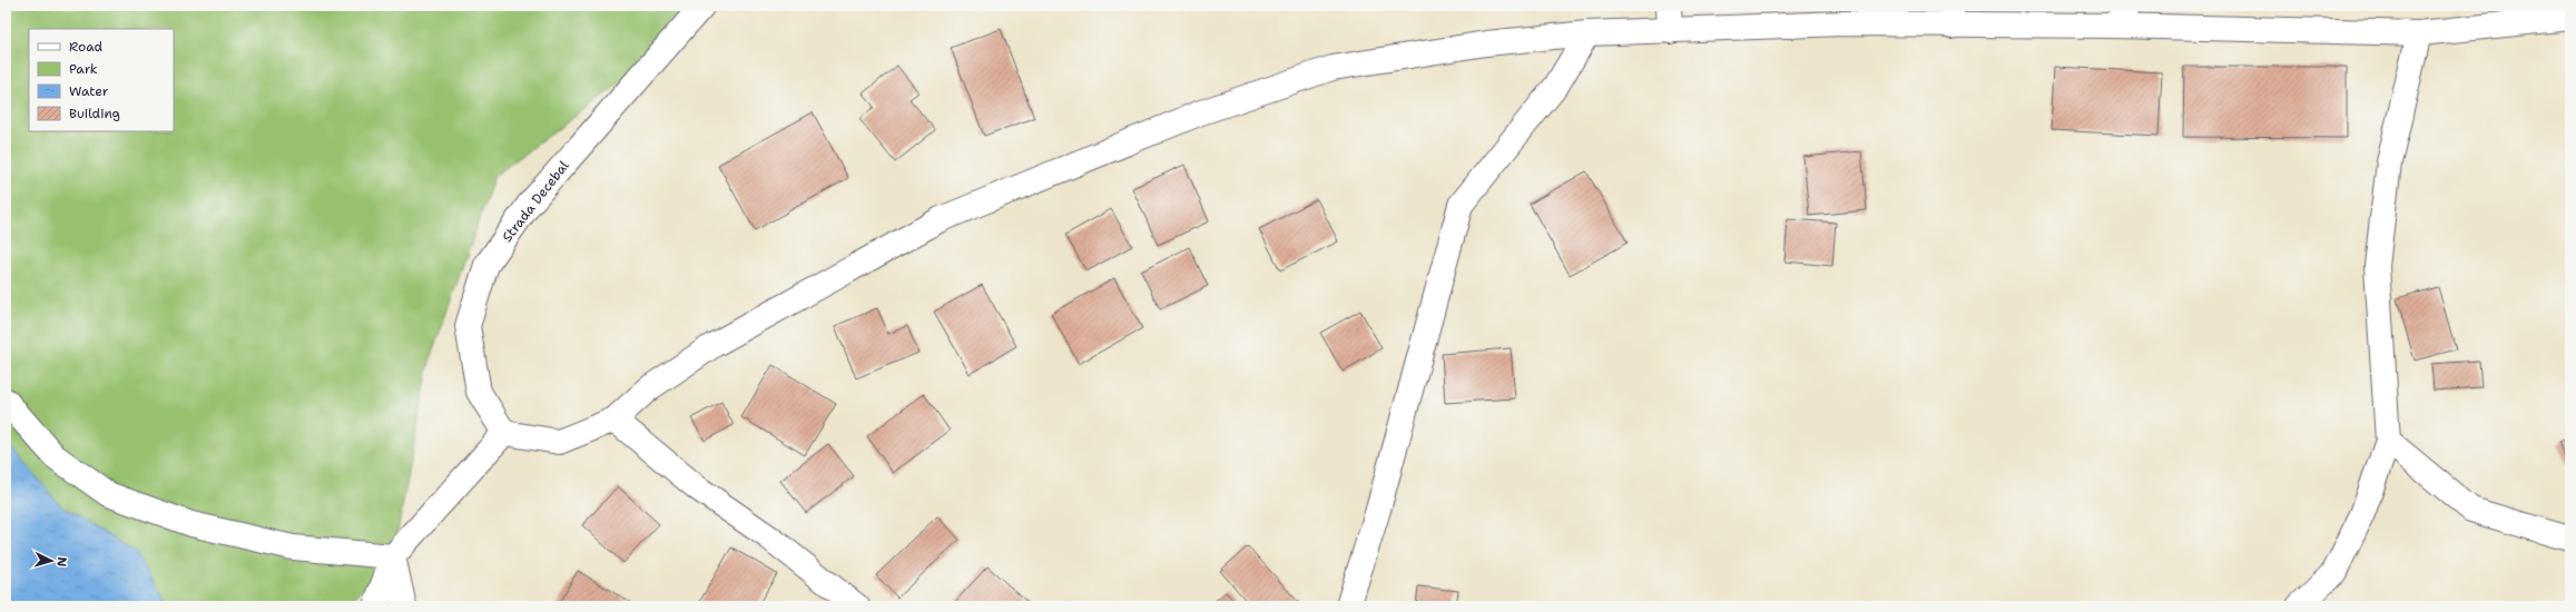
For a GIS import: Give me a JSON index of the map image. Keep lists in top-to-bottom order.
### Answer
{
  "streets": {
    "street": ["Strada Decebal"]
  },
  "legend": [
    "Road",
    "Park",
    "Water",
    "Building"
  ],
  "north": "right"
}
